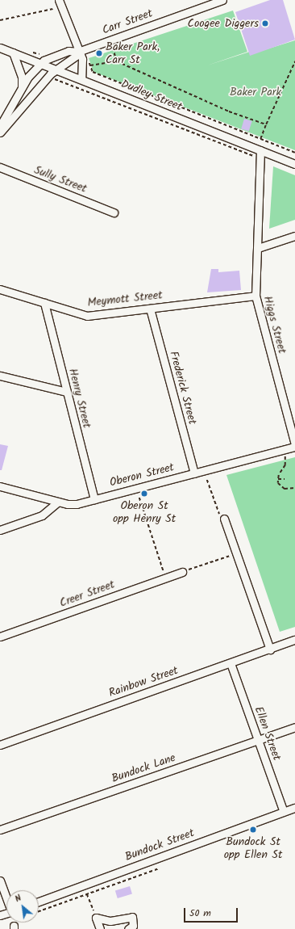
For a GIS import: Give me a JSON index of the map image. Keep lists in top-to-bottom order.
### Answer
{
  "streets": {
    "street": [
      "Carr Street",
      "Dudley Street",
      "Sully Street",
      "Meymott Street",
      "Higgs Street",
      "Frederick Street",
      "Henry Street",
      "Oberon Street",
      "Creer Street",
      "Rainbow Street",
      "Ellen Street",
      "Bundock Lane",
      "Bundock Street"
    ]
  },
  "crossings": [
    ["Carr Street", "Dudley Street"],
    ["Dudley Street", "Higgs Street"],
    ["Meymott Street", "Higgs Street"],
    ["Meymott Street", "Frederick Street"],
    ["Meymott Street", "Henry Street"],
    ["Frederick Street", "Oberon Street"],
    ["Henry Street", "Oberon Street"],
    ["Rainbow Street", "Ellen Street"],
    ["Ellen Street", "Bundock Lane"],
    ["Ellen Street", "Bundock Street"]
  ],
  "parks": ["Baker Park"],
  "places": [
    "Coogee Diggers",
    "Baker Park, Carr St",
    "Oberon St opp Henry St",
    "Bundock St opp Ellen St"
  ],
  "scale_bar": "50 m",
  "north": "top left"
}
